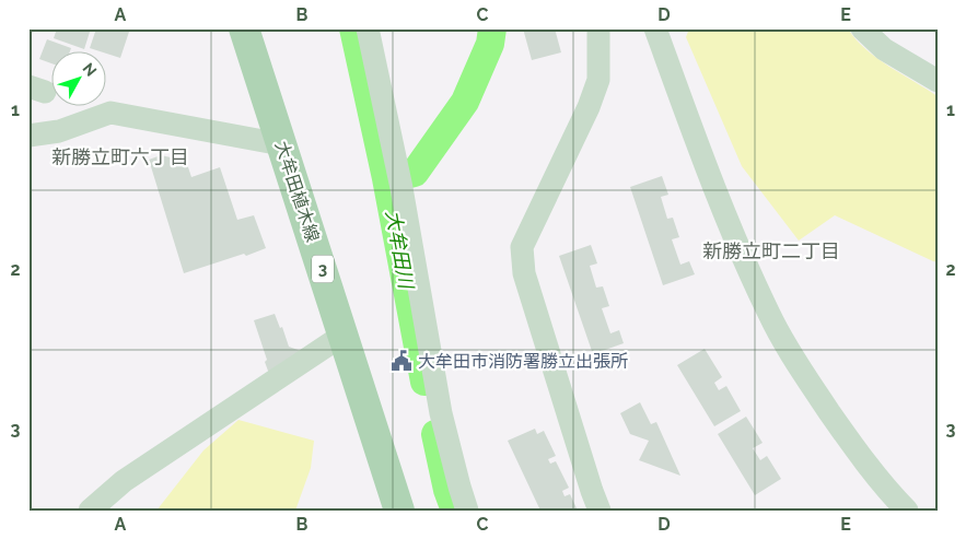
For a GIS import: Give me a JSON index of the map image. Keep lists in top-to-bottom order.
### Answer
{
  "streets": {
    "main road": ["大牟田植木線", "3"]
  },
  "districts": ["新勝立町六丁目", "新勝立町二丁目"],
  "water": ["大牟田川"],
  "places": {
    "public building": ["大牟田市消防署勝立出張所"]
  },
  "north": "top right",
  "grid": {
    "columns": [
      "A",
      "B",
      "C",
      "D",
      "E"
    ],
    "rows": ["1", "2", "3"]
  }
}
